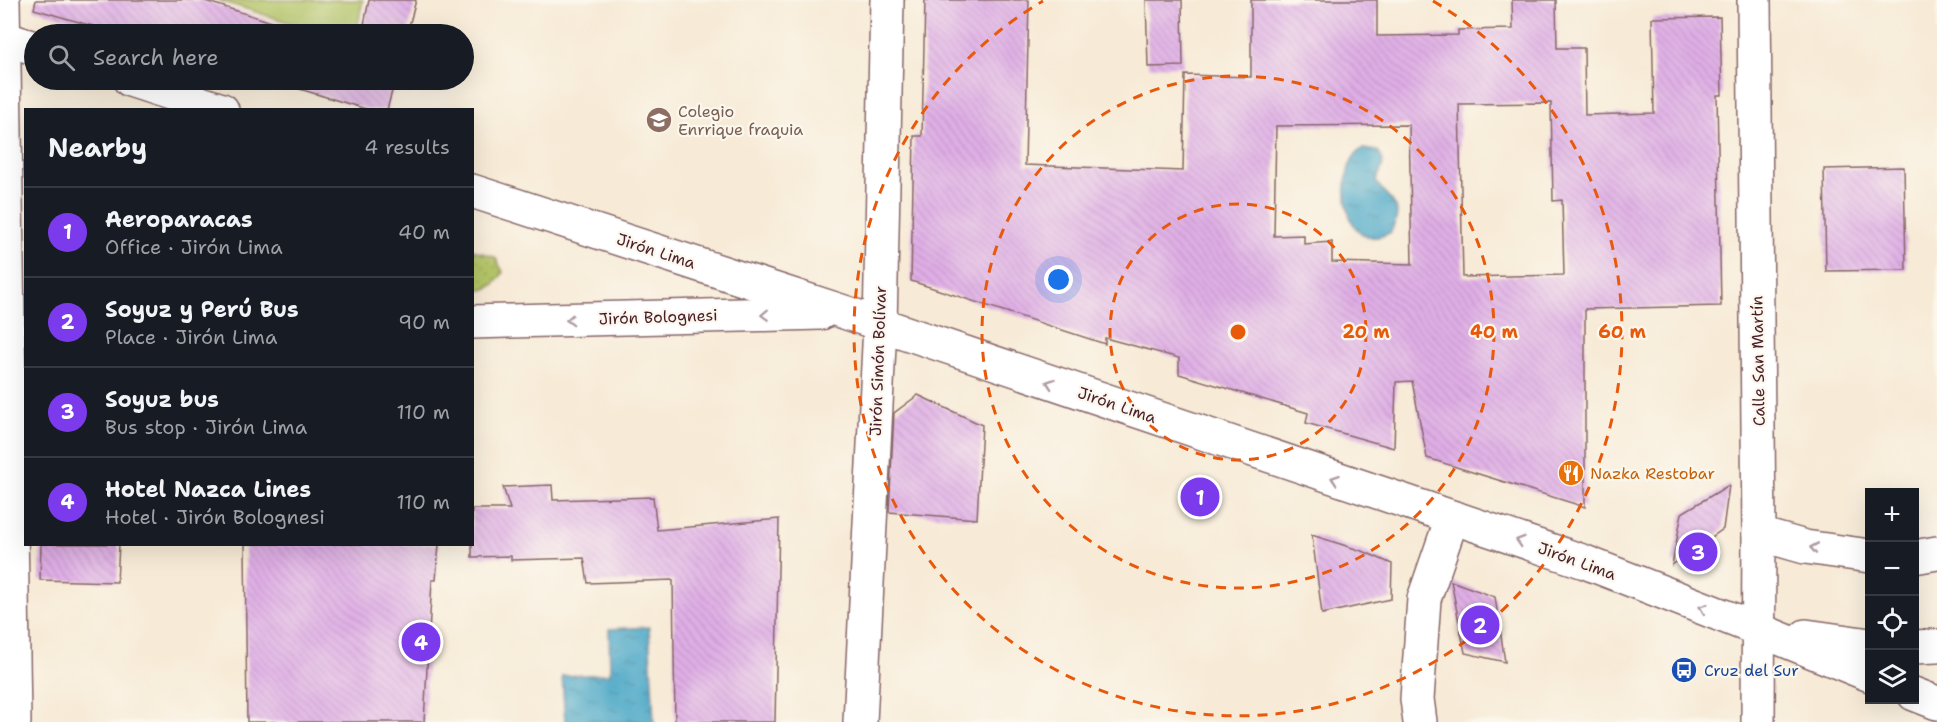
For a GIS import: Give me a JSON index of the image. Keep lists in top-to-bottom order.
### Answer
{
  "streets": {
    "street": [
      "Jirón Lima",
      "Jirón Bolognesi",
      "Jirón Simón Bolívar",
      "Calle San Martín"
    ]
  },
  "crossings": [
    ["Jirón Lima", "Jirón Bolognesi"],
    ["Jirón Lima", "Jirón Simón Bolívar"],
    ["Jirón Lima", "Calle San Martín"]
  ],
  "one_way": ["Jirón Lima", "Jirón Bolognesi"],
  "places": {
    "school or university": ["Colegio Enrrique fraquia"],
    "restaurant": ["Nazka Restobar"],
    "bus stop": ["Cruz del Sur"]
  },
  "page": {
    "search": "Search here",
    "heading": ["Nearby", "4 results"],
    "list": [
      {
        "mark": "1",
        "name": "Aeroparacas",
        "note": "Office · Jirón Lima",
        "value": "40 m"
      },
      {
        "mark": "2",
        "name": "Soyuz y Perú Bus",
        "note": "Place · Jirón Lima",
        "value": "90 m"
      },
      {
        "mark": "3",
        "name": "Soyuz bus",
        "note": "Bus stop · Jirón Lima",
        "value": "110 m"
      },
      {
        "mark": "4",
        "name": "Hotel Nazca Lines",
        "note": "Hotel · Jirón Bolognesi",
        "value": "110 m"
      }
    ],
    "pins": [
      "1",
      "3",
      "2",
      "4"
    ],
    "map_buttons": ["+", "−"]
  },
  "rings": ["20 m", "40 m", "60 m"]
}
